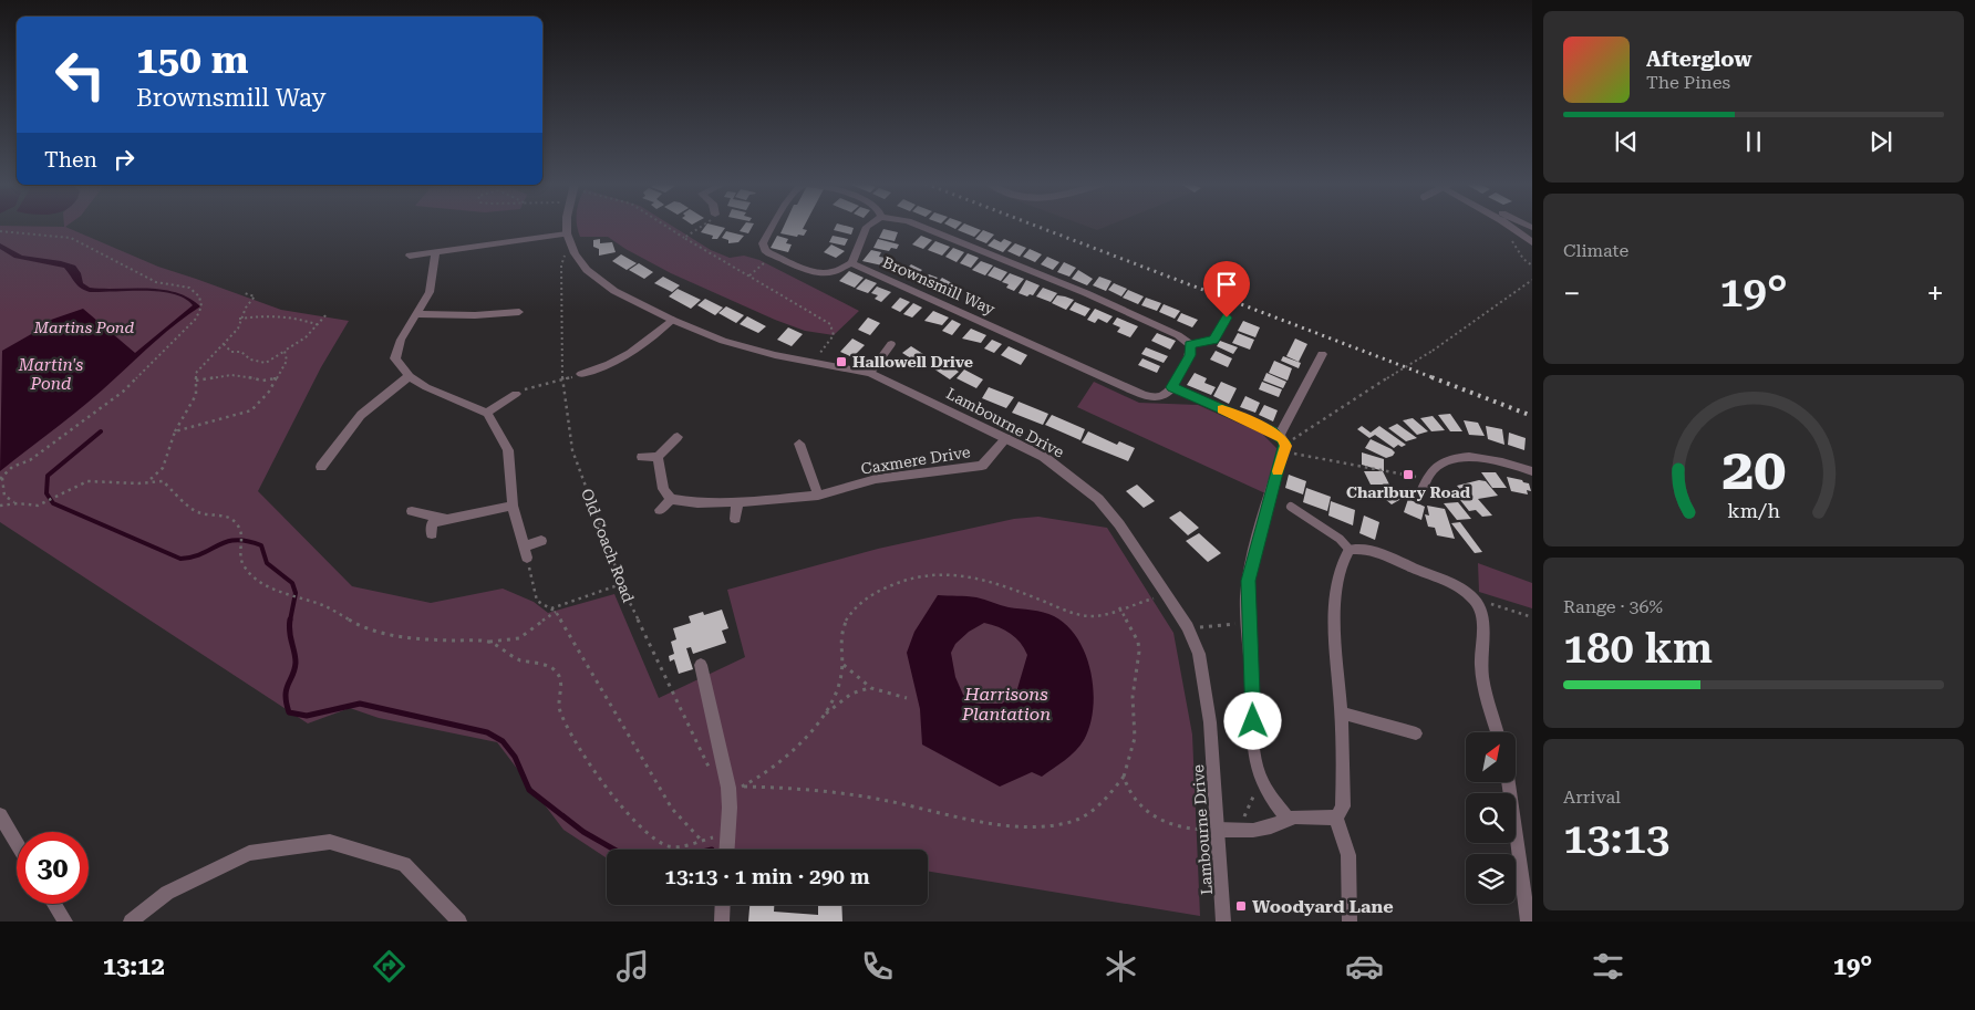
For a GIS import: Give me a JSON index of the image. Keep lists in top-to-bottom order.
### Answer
{
  "streets": {
    "street": ["Brownsmill Way", "Lambourne Drive", "Caxmere Drive"],
    "path": ["Old Coach Road"]
  },
  "crossings": [
    ["Lambourne Drive", "Caxmere Drive"],
    ["Lambourne Drive", "Old Coach Road"]
  ],
  "water": ["Martin's Pond"],
  "parks": ["Martins Pond", "Harrisons Plantation"],
  "places": {
    "transit": ["Hallowell Drive", "Charlbury Road", "Woodyard Lane"]
  },
  "north": "top right",
  "page": {
    "turn": ["150 m", "Brownsmill Way"],
    "song": ["Afterglow", "The Pines"],
    "then": "Then",
    "tile": [
      "Climate",
      ["Range · 36%", "180 km"],
      ["Arrival", "13:13"]
    ],
    "heat": ["−", "19°", "+"],
    "limit": "30",
    "trip": "13:13 · 1 min · 290 m",
    "tabs": ["13:12", "19°"],
    "gauge": ["20", "km/h"]
  }
}
